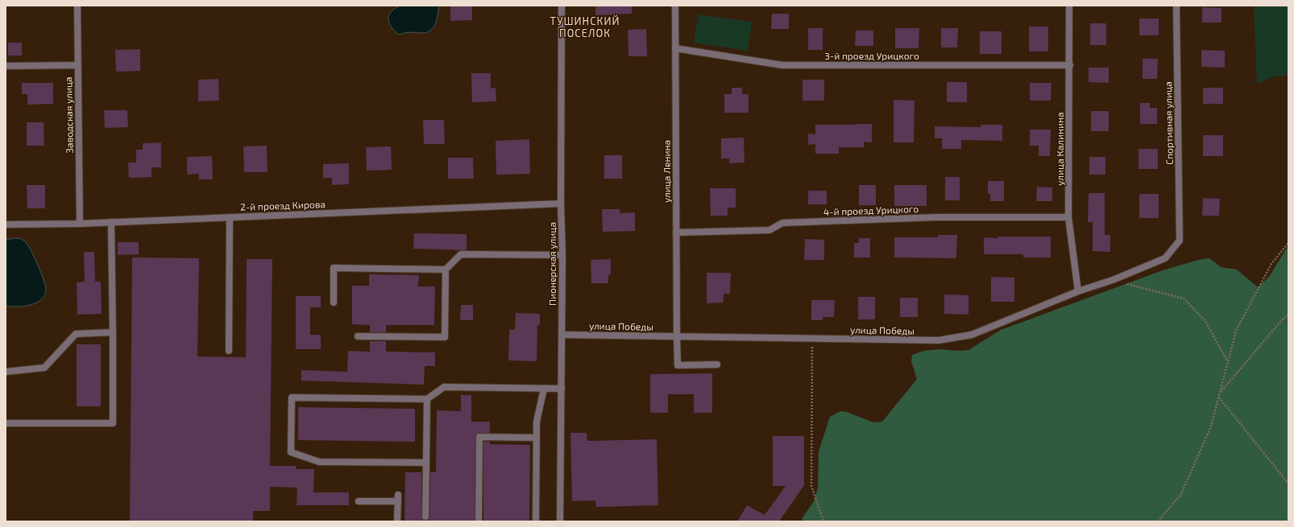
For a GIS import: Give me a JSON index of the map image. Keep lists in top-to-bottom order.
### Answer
{
  "streets": {
    "street": [
      "3-й проезд Урицкого",
      "Заводская улица",
      "Спортивная улица",
      "улица Калинина",
      "улица Ленина",
      "2-й проезд Кирова",
      "4-й проезд Урицкого",
      "Пионерская улица",
      "улица Победы"
    ]
  },
  "crossings": [
    ["3-й проезд Урицкого", "улица Калинина"],
    ["3-й проезд Урицкого", "улица Ленина"],
    ["Заводская улица", "2-й проезд Кирова"],
    ["Спортивная улица", "улица Победы"],
    ["улица Калинина", "4-й проезд Урицкого"],
    ["улица Калинина", "улица Победы"],
    ["улица Ленина", "4-й проезд Урицкого"],
    ["улица Ленина", "улица Победы"],
    ["2-й проезд Кирова", "Пионерская улица"],
    ["Пионерская улица", "улица Победы"]
  ],
  "districts": ["ТУШИНСКИЙ ПОСЕЛОК"]
}
